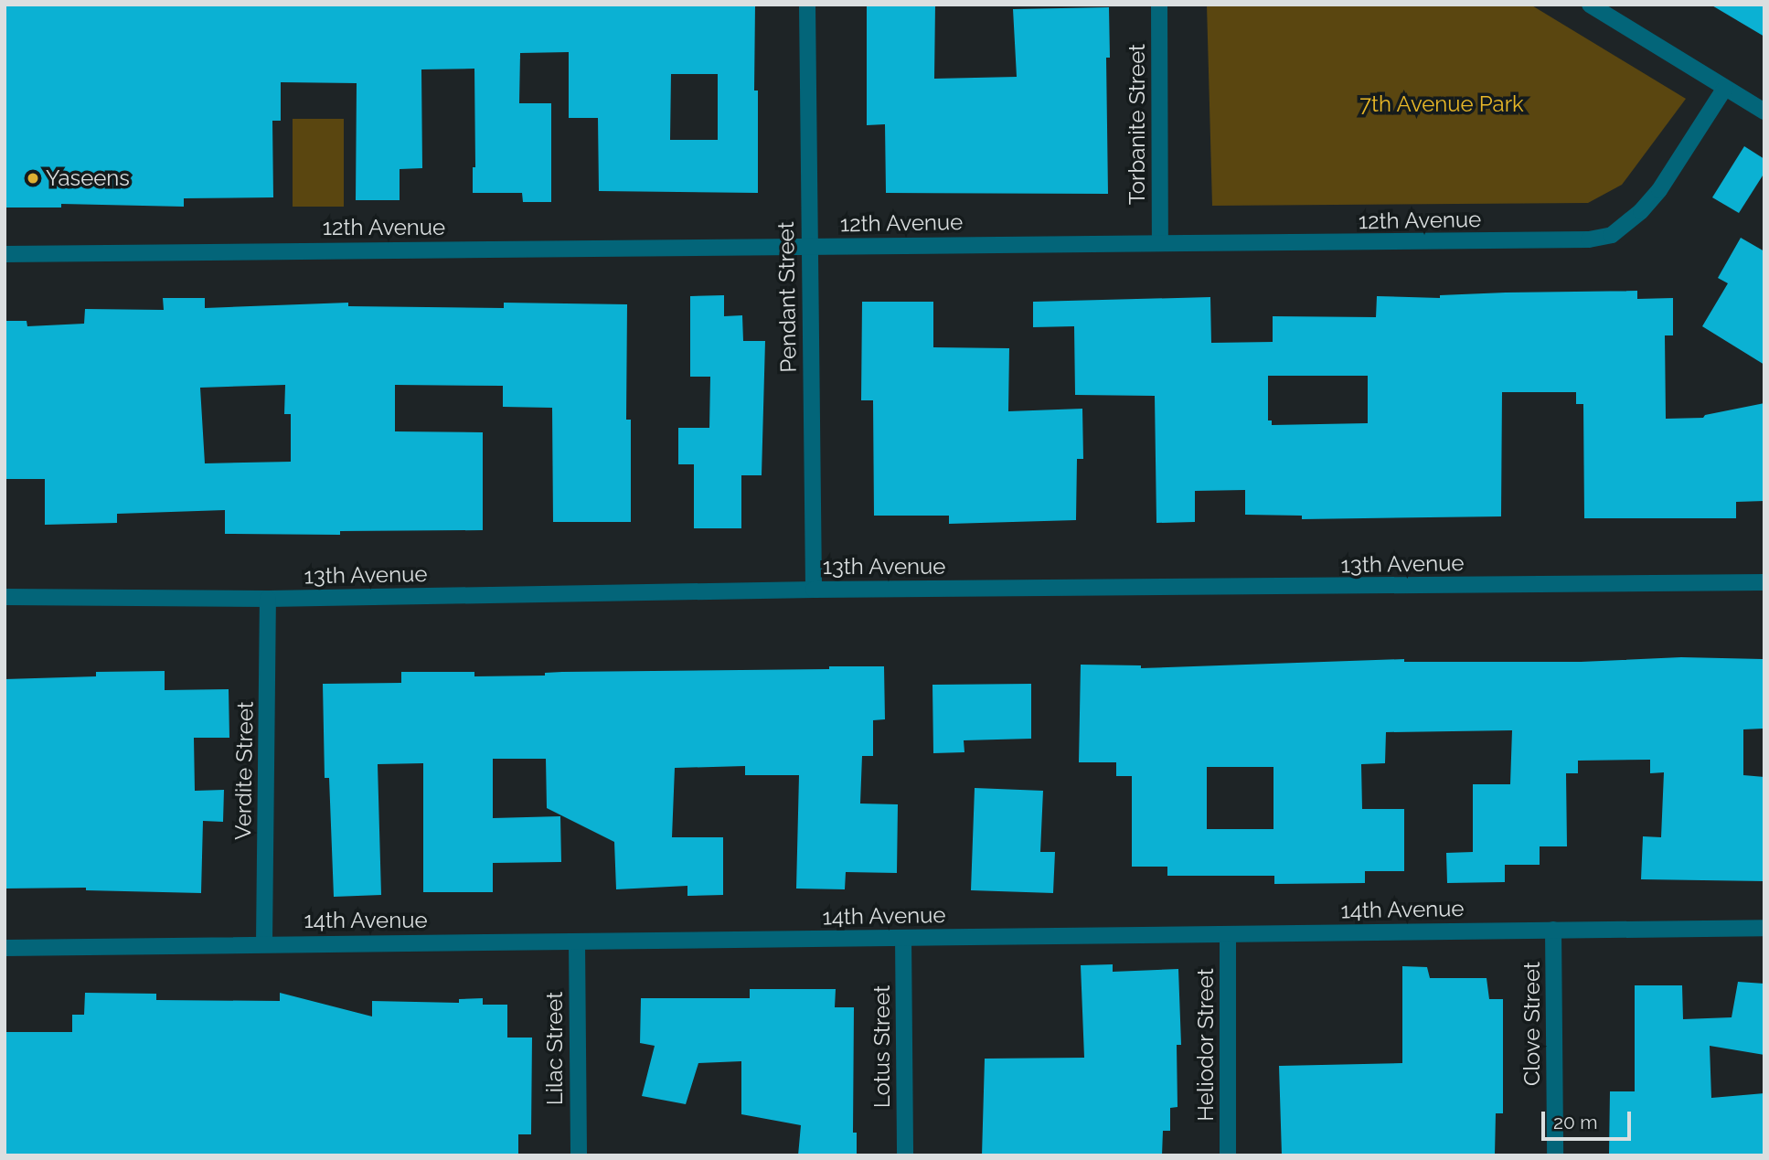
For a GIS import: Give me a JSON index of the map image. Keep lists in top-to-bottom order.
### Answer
{
  "streets": {
    "street": [
      "Torbanite Street",
      "12th Avenue",
      "Pendant Street",
      "13th Avenue",
      "Verdite Street",
      "14th Avenue",
      "Clove Street",
      "Heliodor Street",
      "Lotus Street",
      "Lilac Street"
    ]
  },
  "crossings": [
    ["Torbanite Street", "12th Avenue"],
    ["12th Avenue", "Pendant Street"],
    ["Pendant Street", "13th Avenue"],
    ["13th Avenue", "Verdite Street"],
    ["Verdite Street", "14th Avenue"],
    ["14th Avenue", "Clove Street"],
    ["14th Avenue", "Heliodor Street"],
    ["14th Avenue", "Lotus Street"],
    ["14th Avenue", "Lilac Street"]
  ],
  "parks": ["7th Avenue Park"],
  "places": ["Yaseens"],
  "scale_bar": "20 m"
}
